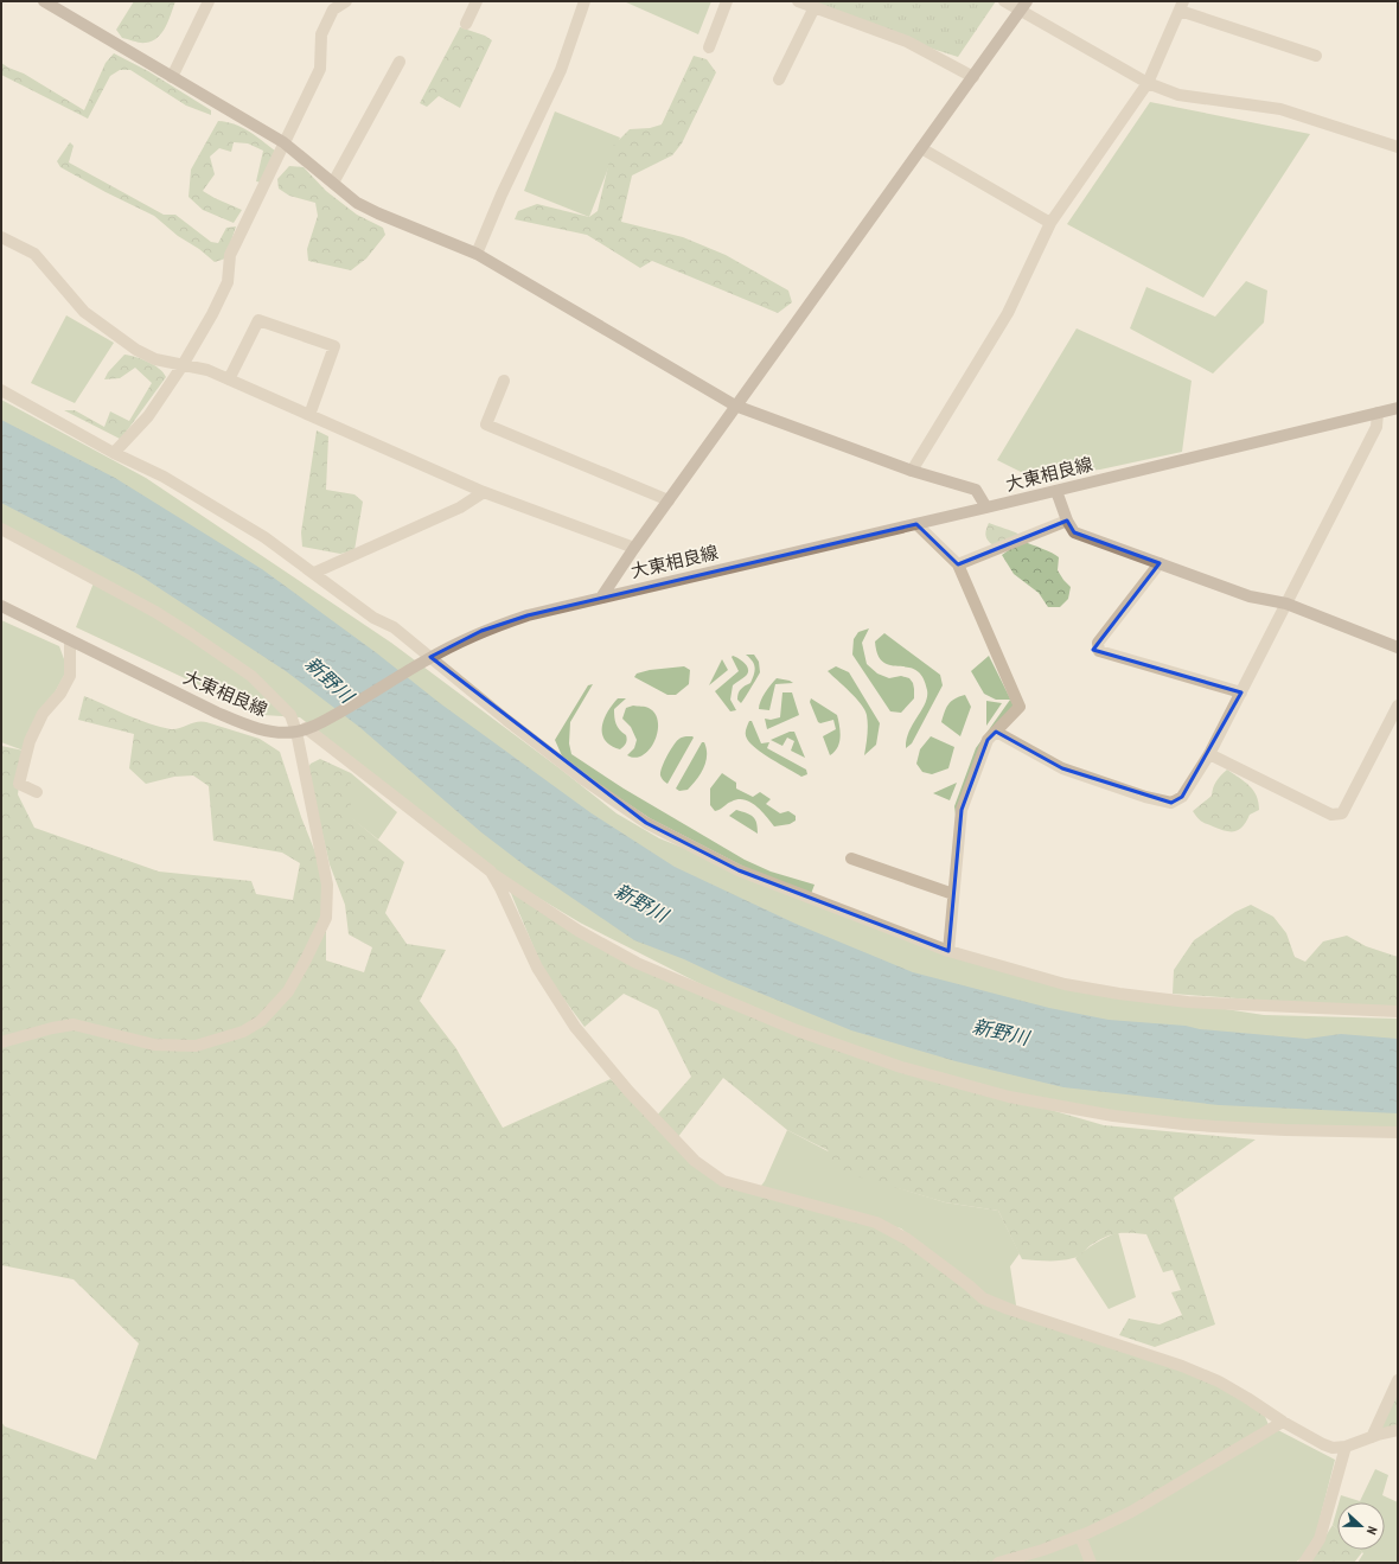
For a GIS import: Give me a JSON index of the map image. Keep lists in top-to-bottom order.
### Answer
{
  "streets": {
    "street": ["大東相良線"]
  },
  "water": ["新野川"],
  "north": "right"
}
